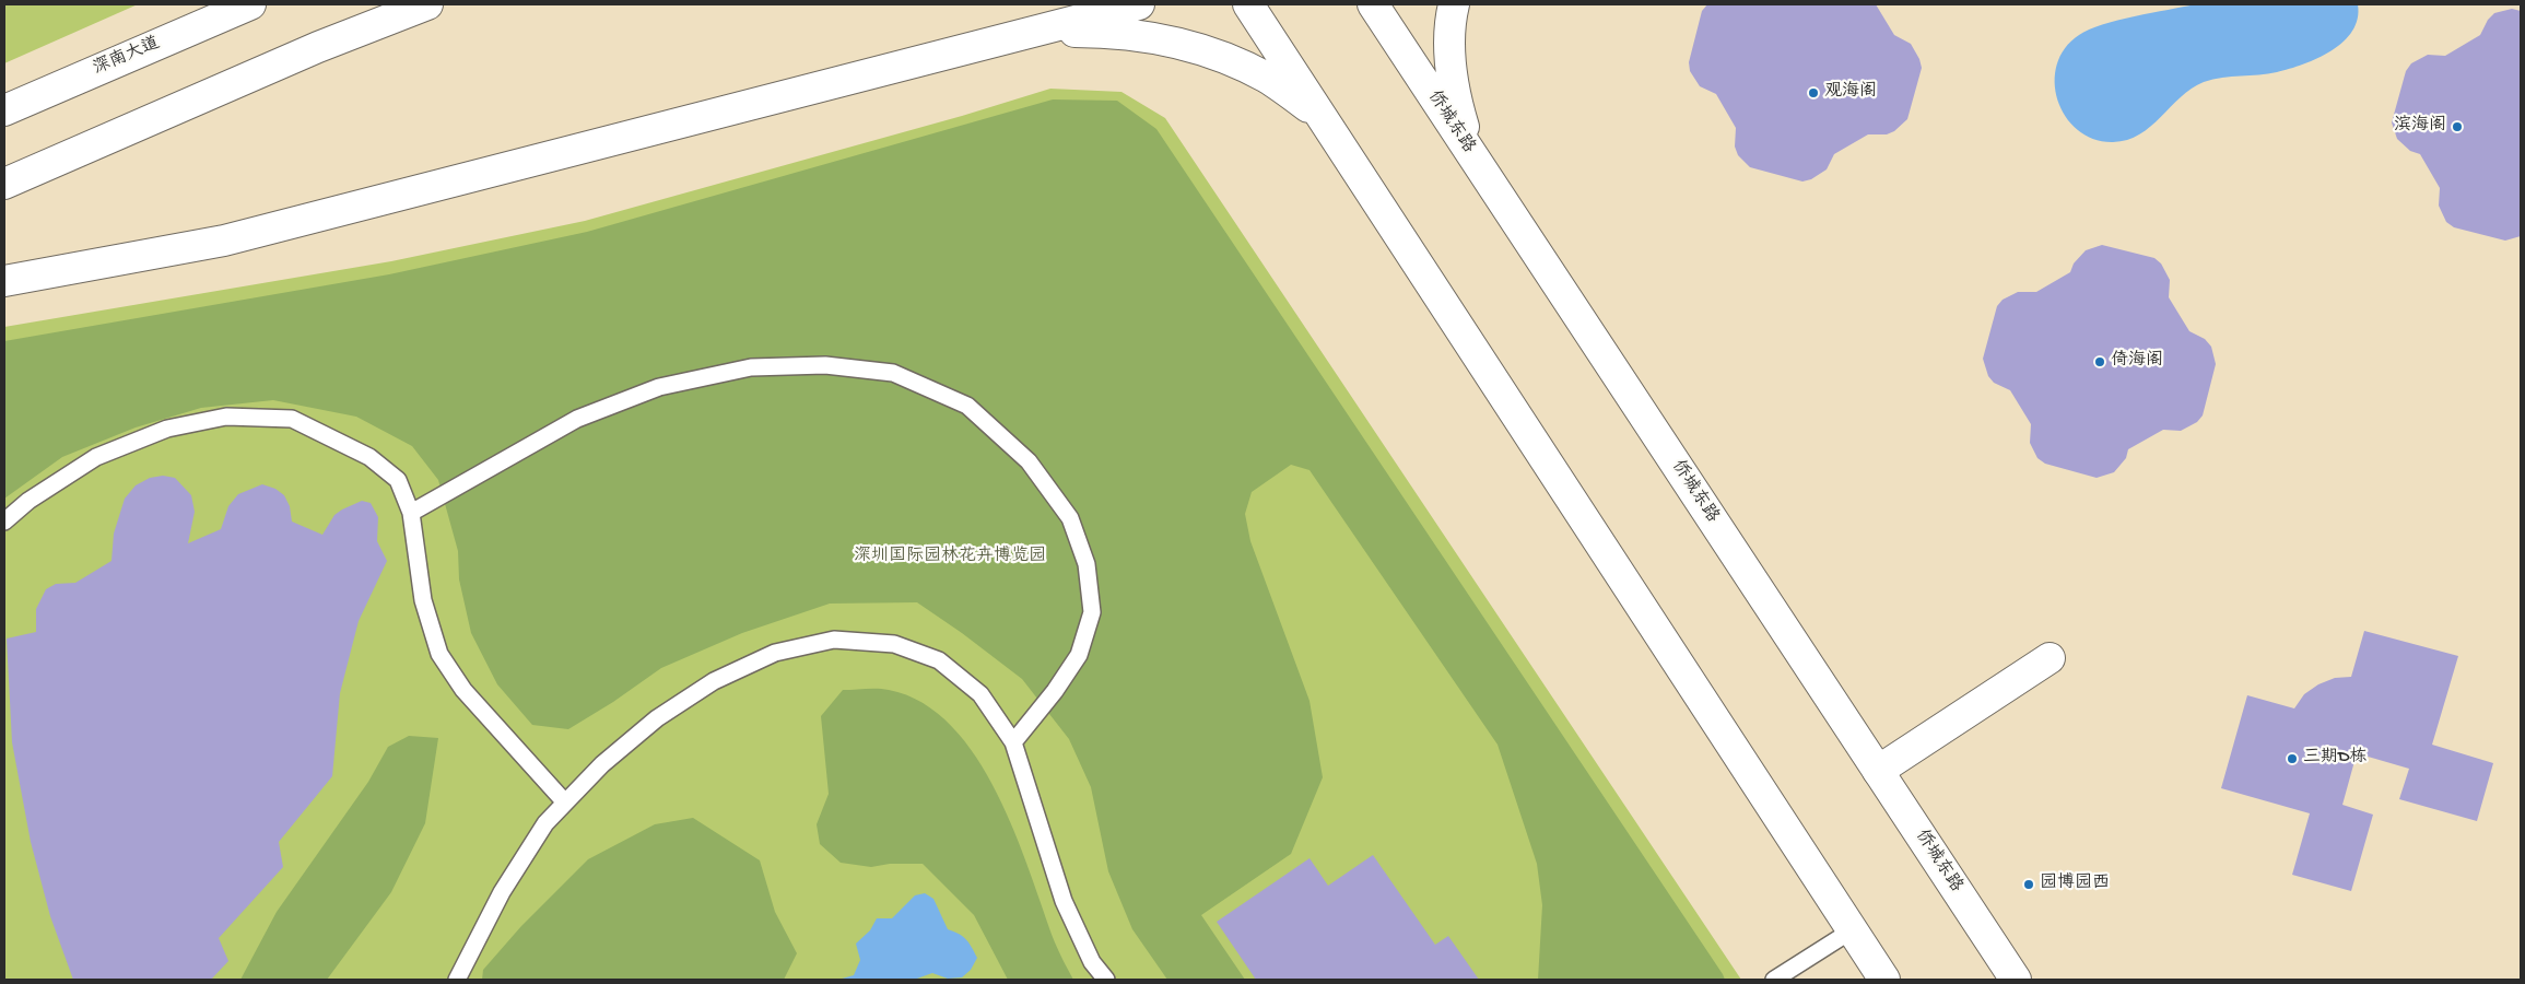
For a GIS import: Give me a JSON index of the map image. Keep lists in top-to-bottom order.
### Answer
{
  "streets": {
    "main road": ["深南大道", "侨城东路"]
  },
  "parks": ["深圳国际园林花卉博览园"],
  "places": [
    "观海阁",
    "滨海阁",
    "倚海阁",
    "三期D栋",
    "园博园西"
  ]
}
